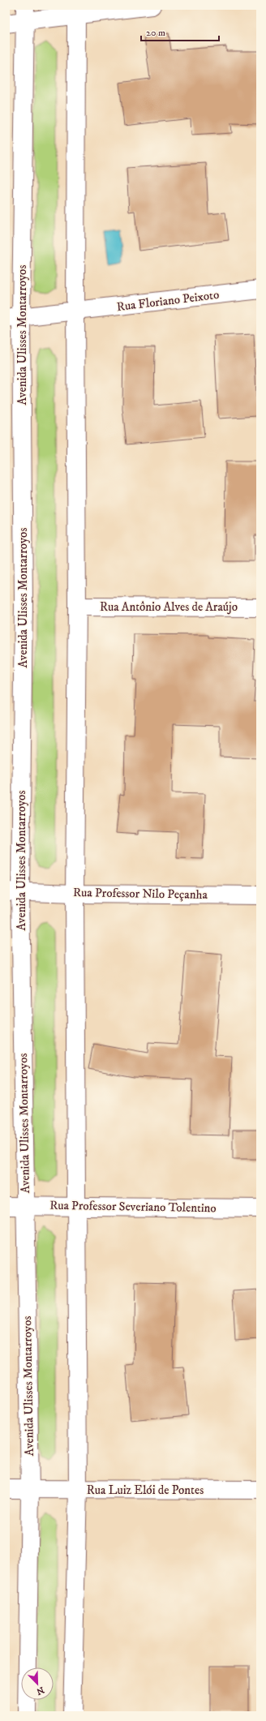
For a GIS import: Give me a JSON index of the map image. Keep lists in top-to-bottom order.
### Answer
{
  "streets": {
    "main road": [
      "Rua Floriano Peixoto",
      "Avenida Ulisses Montarroyos",
      "Rua Antônio Alves de Araújo",
      "Rua Professor Nilo Peçanha",
      "Rua Professor Severiano Tolentino",
      "Rua Luiz Elói de Pontes"
    ]
  },
  "crossings": [
    ["Rua Floriano Peixoto", "Avenida Ulisses Montarroyos"],
    ["Avenida Ulisses Montarroyos", "Rua Professor Nilo Peçanha"],
    ["Avenida Ulisses Montarroyos", "Rua Professor Severiano Tolentino"],
    ["Avenida Ulisses Montarroyos", "Rua Luiz Elói de Pontes"]
  ],
  "scale_bar": "20 m",
  "north": "bottom right"
}
